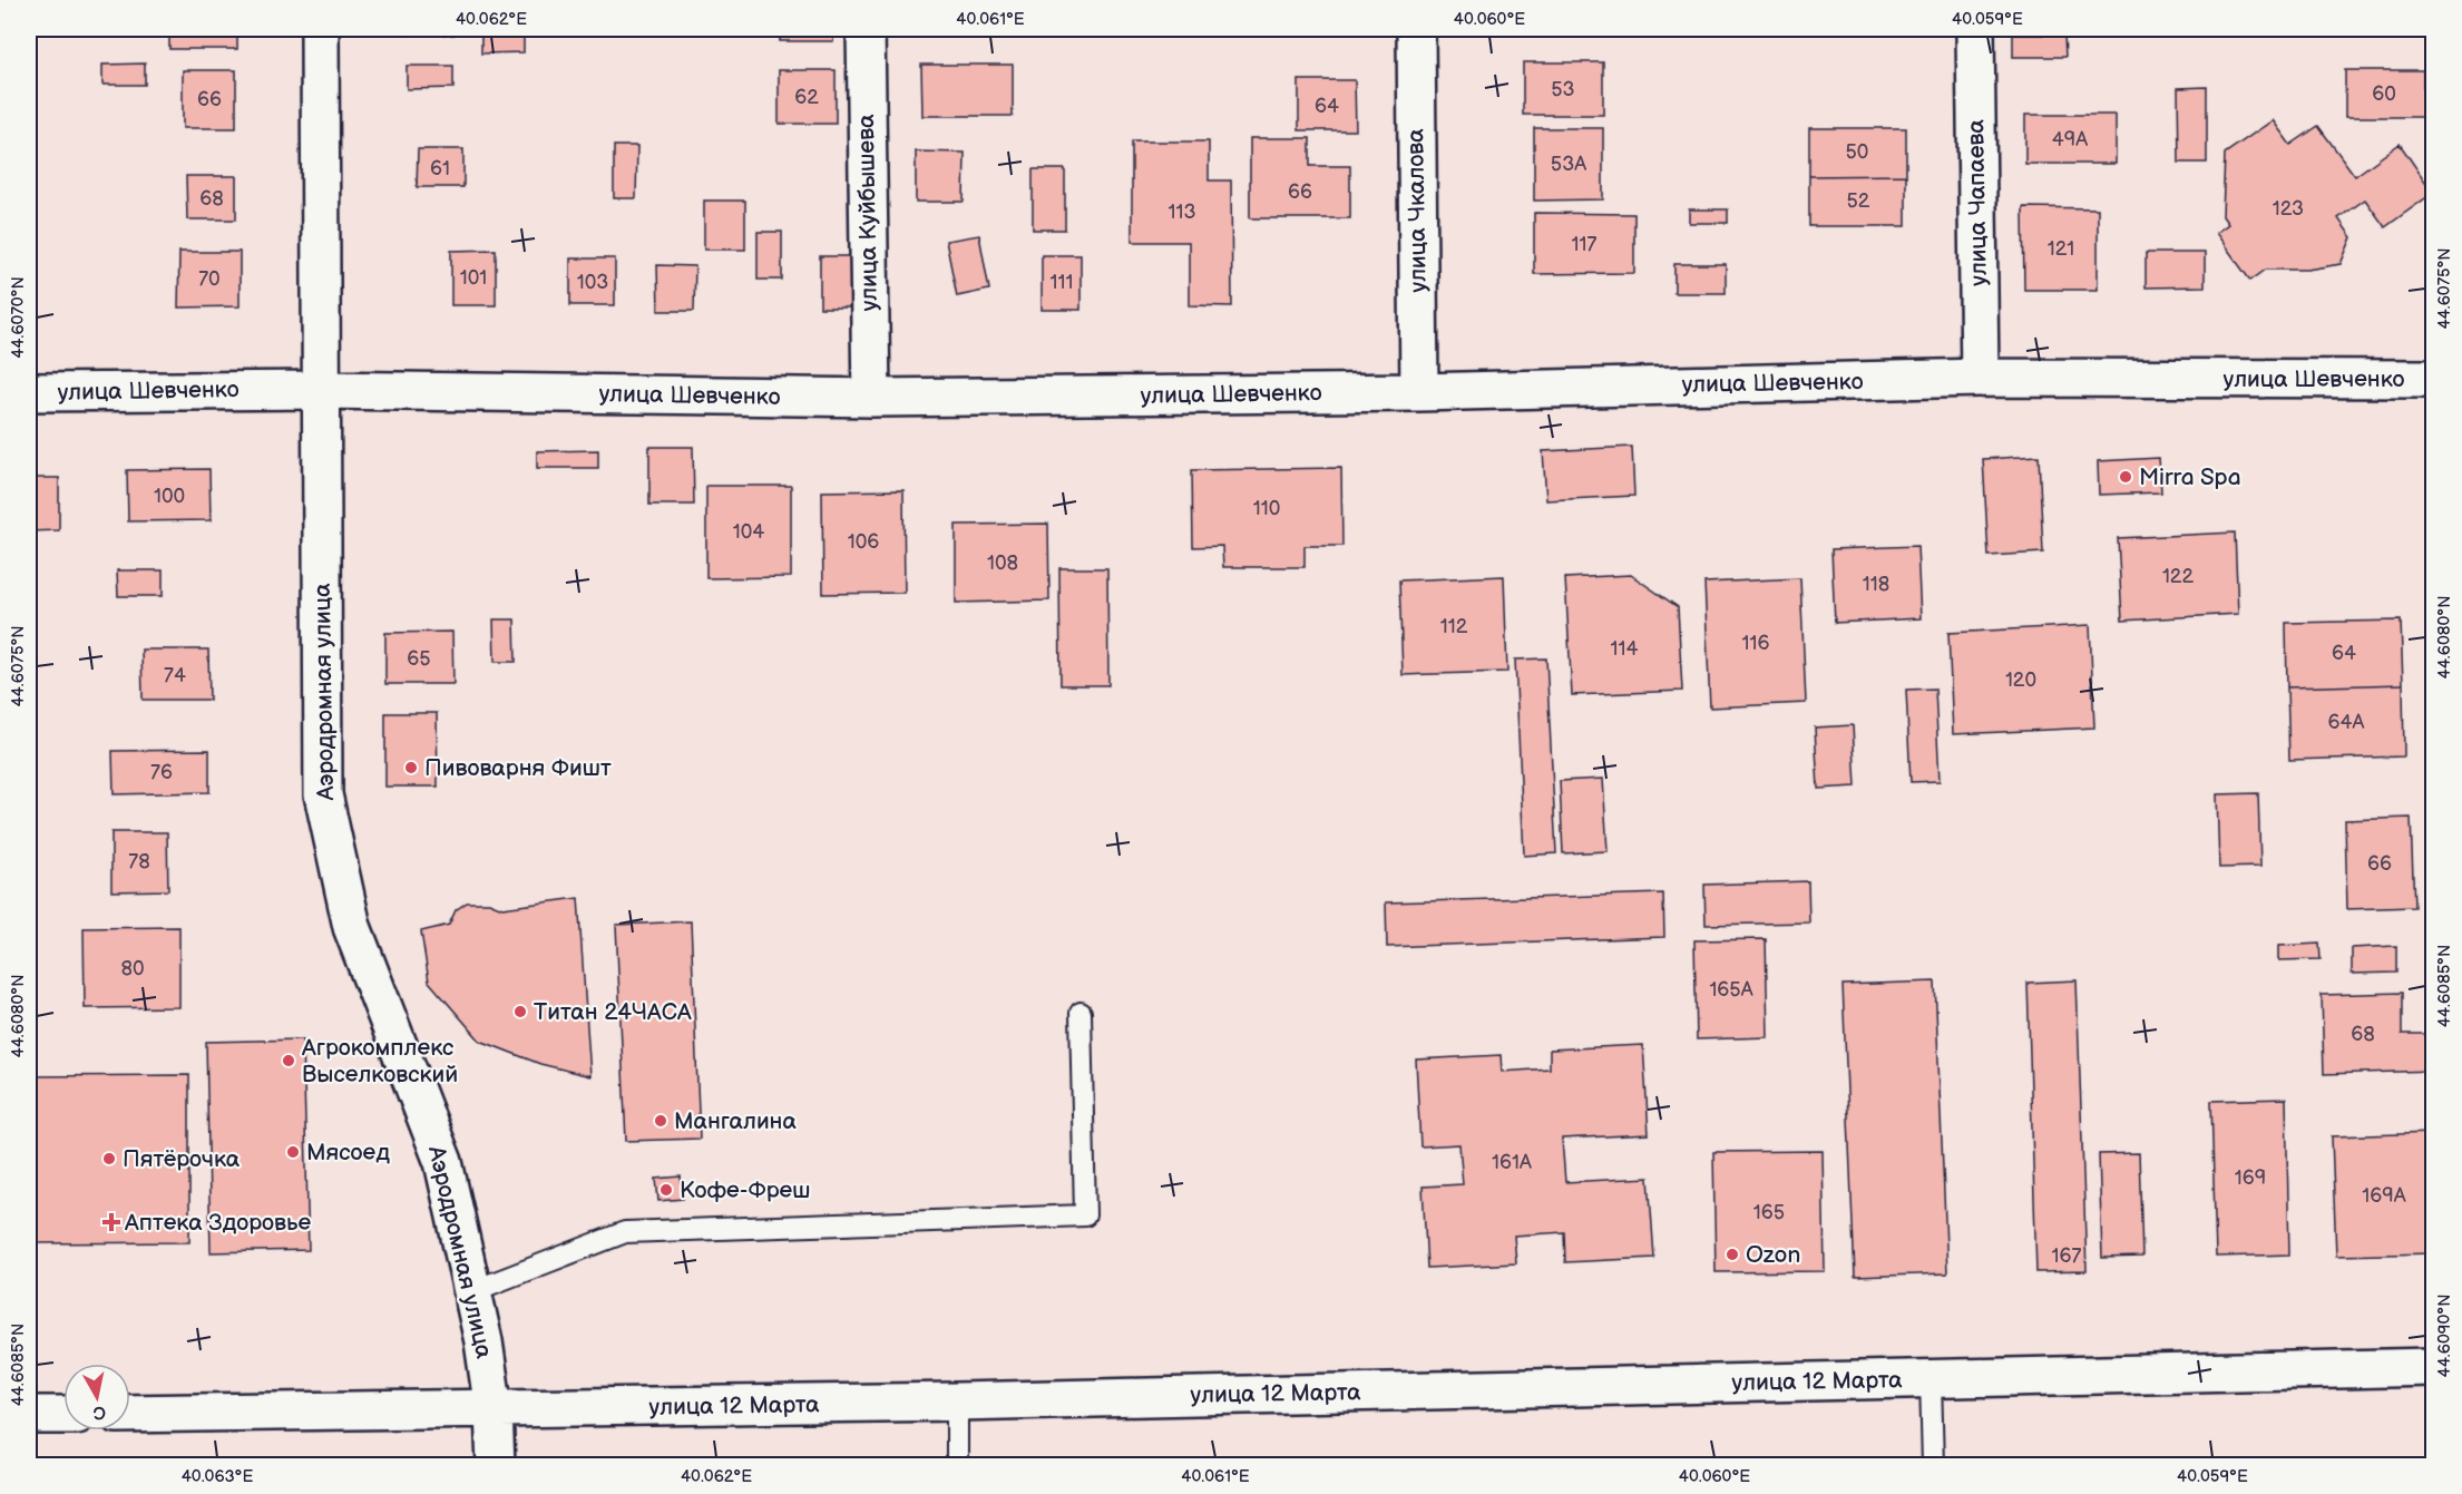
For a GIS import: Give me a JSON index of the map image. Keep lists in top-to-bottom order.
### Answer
{
  "streets": {
    "street": [
      "улица Чапаева",
      "улица Чкалова",
      "улица Куйбышева",
      "улица Шевченко",
      "Аэродромная улица",
      "улица 12 Марта"
    ]
  },
  "crossings": [
    ["улица Чапаева", "улица Шевченко"],
    ["улица Чкалова", "улица Шевченко"],
    ["улица Куйбышева", "улица Шевченко"],
    ["улица Шевченко", "Аэродромная улица"],
    ["Аэродромная улица", "улица 12 Марта"]
  ],
  "places": {
    "other": [
      "Mirra Spa",
      "Пивоварня Фишт",
      "Титан 24ЧАСА",
      "Агрокомплекс Выселковский",
      "Мангалина",
      "Мясоед",
      "Пятёрочка",
      "Кофе-Фреш",
      "Ozon"
    ],
    "health": ["Аптека Здоровье"]
  },
  "house_numbers": [
    "53",
    "60",
    "62",
    "66",
    "64",
    "49А",
    "50",
    "53А",
    "61",
    "66",
    "68",
    "52",
    "123",
    "113",
    "117",
    "121",
    "101",
    "70",
    "103",
    "111",
    "100",
    "110",
    "104",
    "106",
    "108",
    "122",
    "118",
    "112",
    "116",
    "114",
    "64",
    "65",
    "74",
    "120",
    "64А",
    "76",
    "78",
    "66",
    "80",
    "165А",
    "68",
    "161А",
    "169",
    "169А",
    "165",
    "167"
  ],
  "north": "bottom",
  "coordinates": [
    "40.062°E",
    "40.061°E",
    "40.060°E",
    "40.059°E",
    "44.6075°N",
    "44.6070°N",
    "44.6080°N",
    "44.6085°N",
    "44.6090°N",
    "40.063°E"
  ]
}
